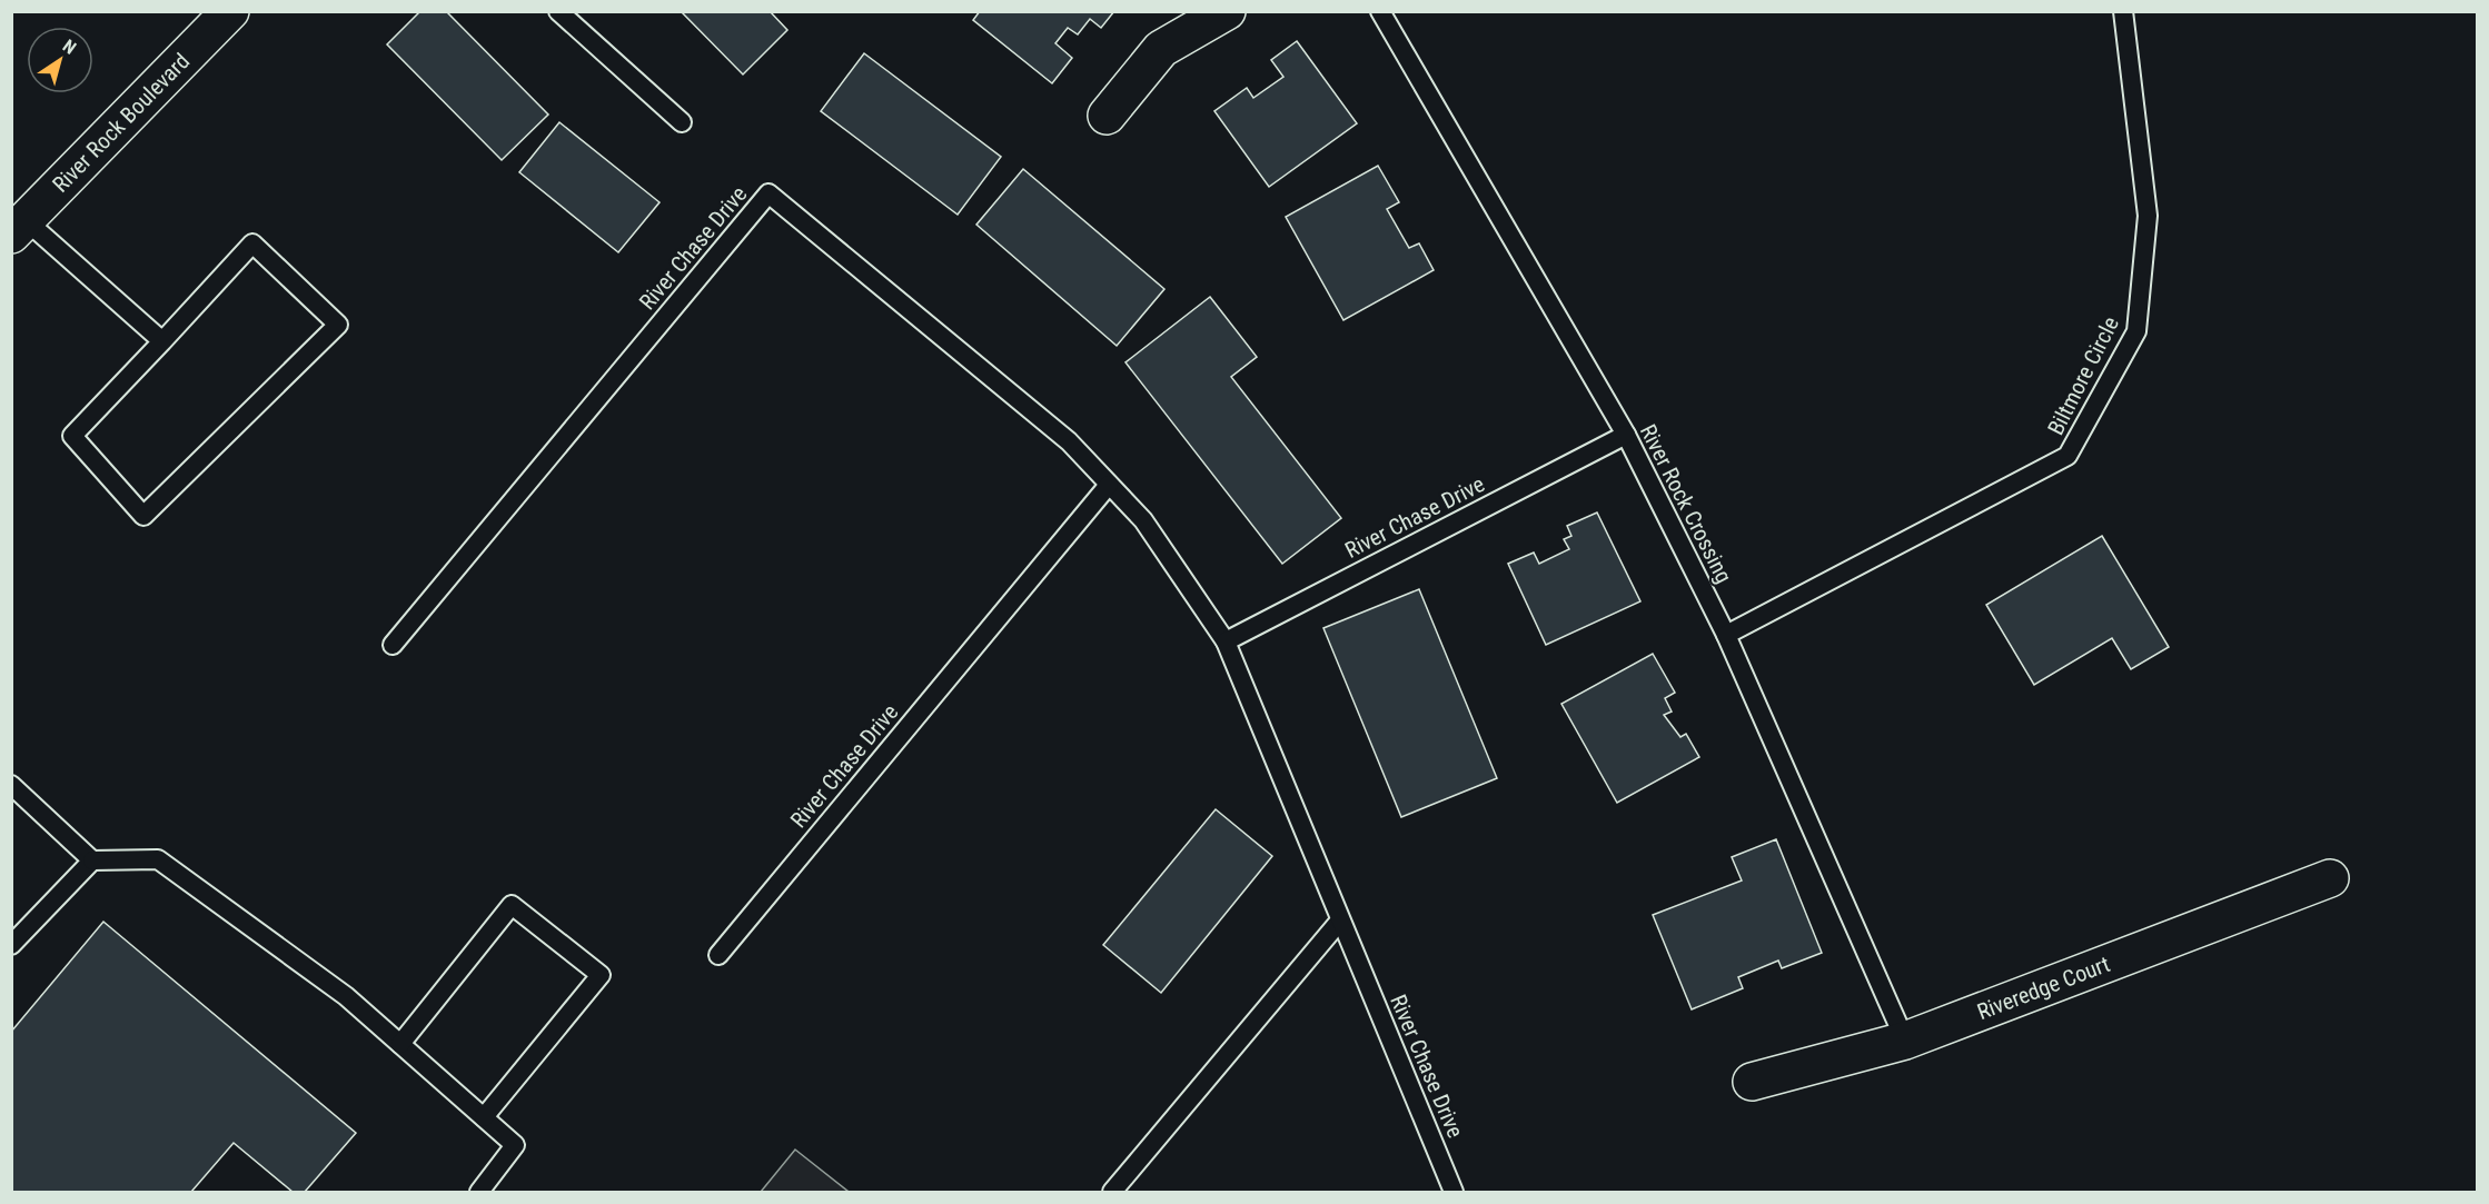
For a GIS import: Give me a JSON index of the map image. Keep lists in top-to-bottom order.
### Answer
{
  "streets": {
    "street": ["River Rock Boulevard", "Riveredge Court"],
    "lane": ["River Chase Drive", "Biltmore Circle", "River Rock Crossing"]
  },
  "crossings": [
    ["River Chase Drive", "River Rock Crossing"],
    ["Biltmore Circle", "River Rock Crossing"],
    ["River Rock Crossing", "Riveredge Court"]
  ],
  "north": "top right"
}
